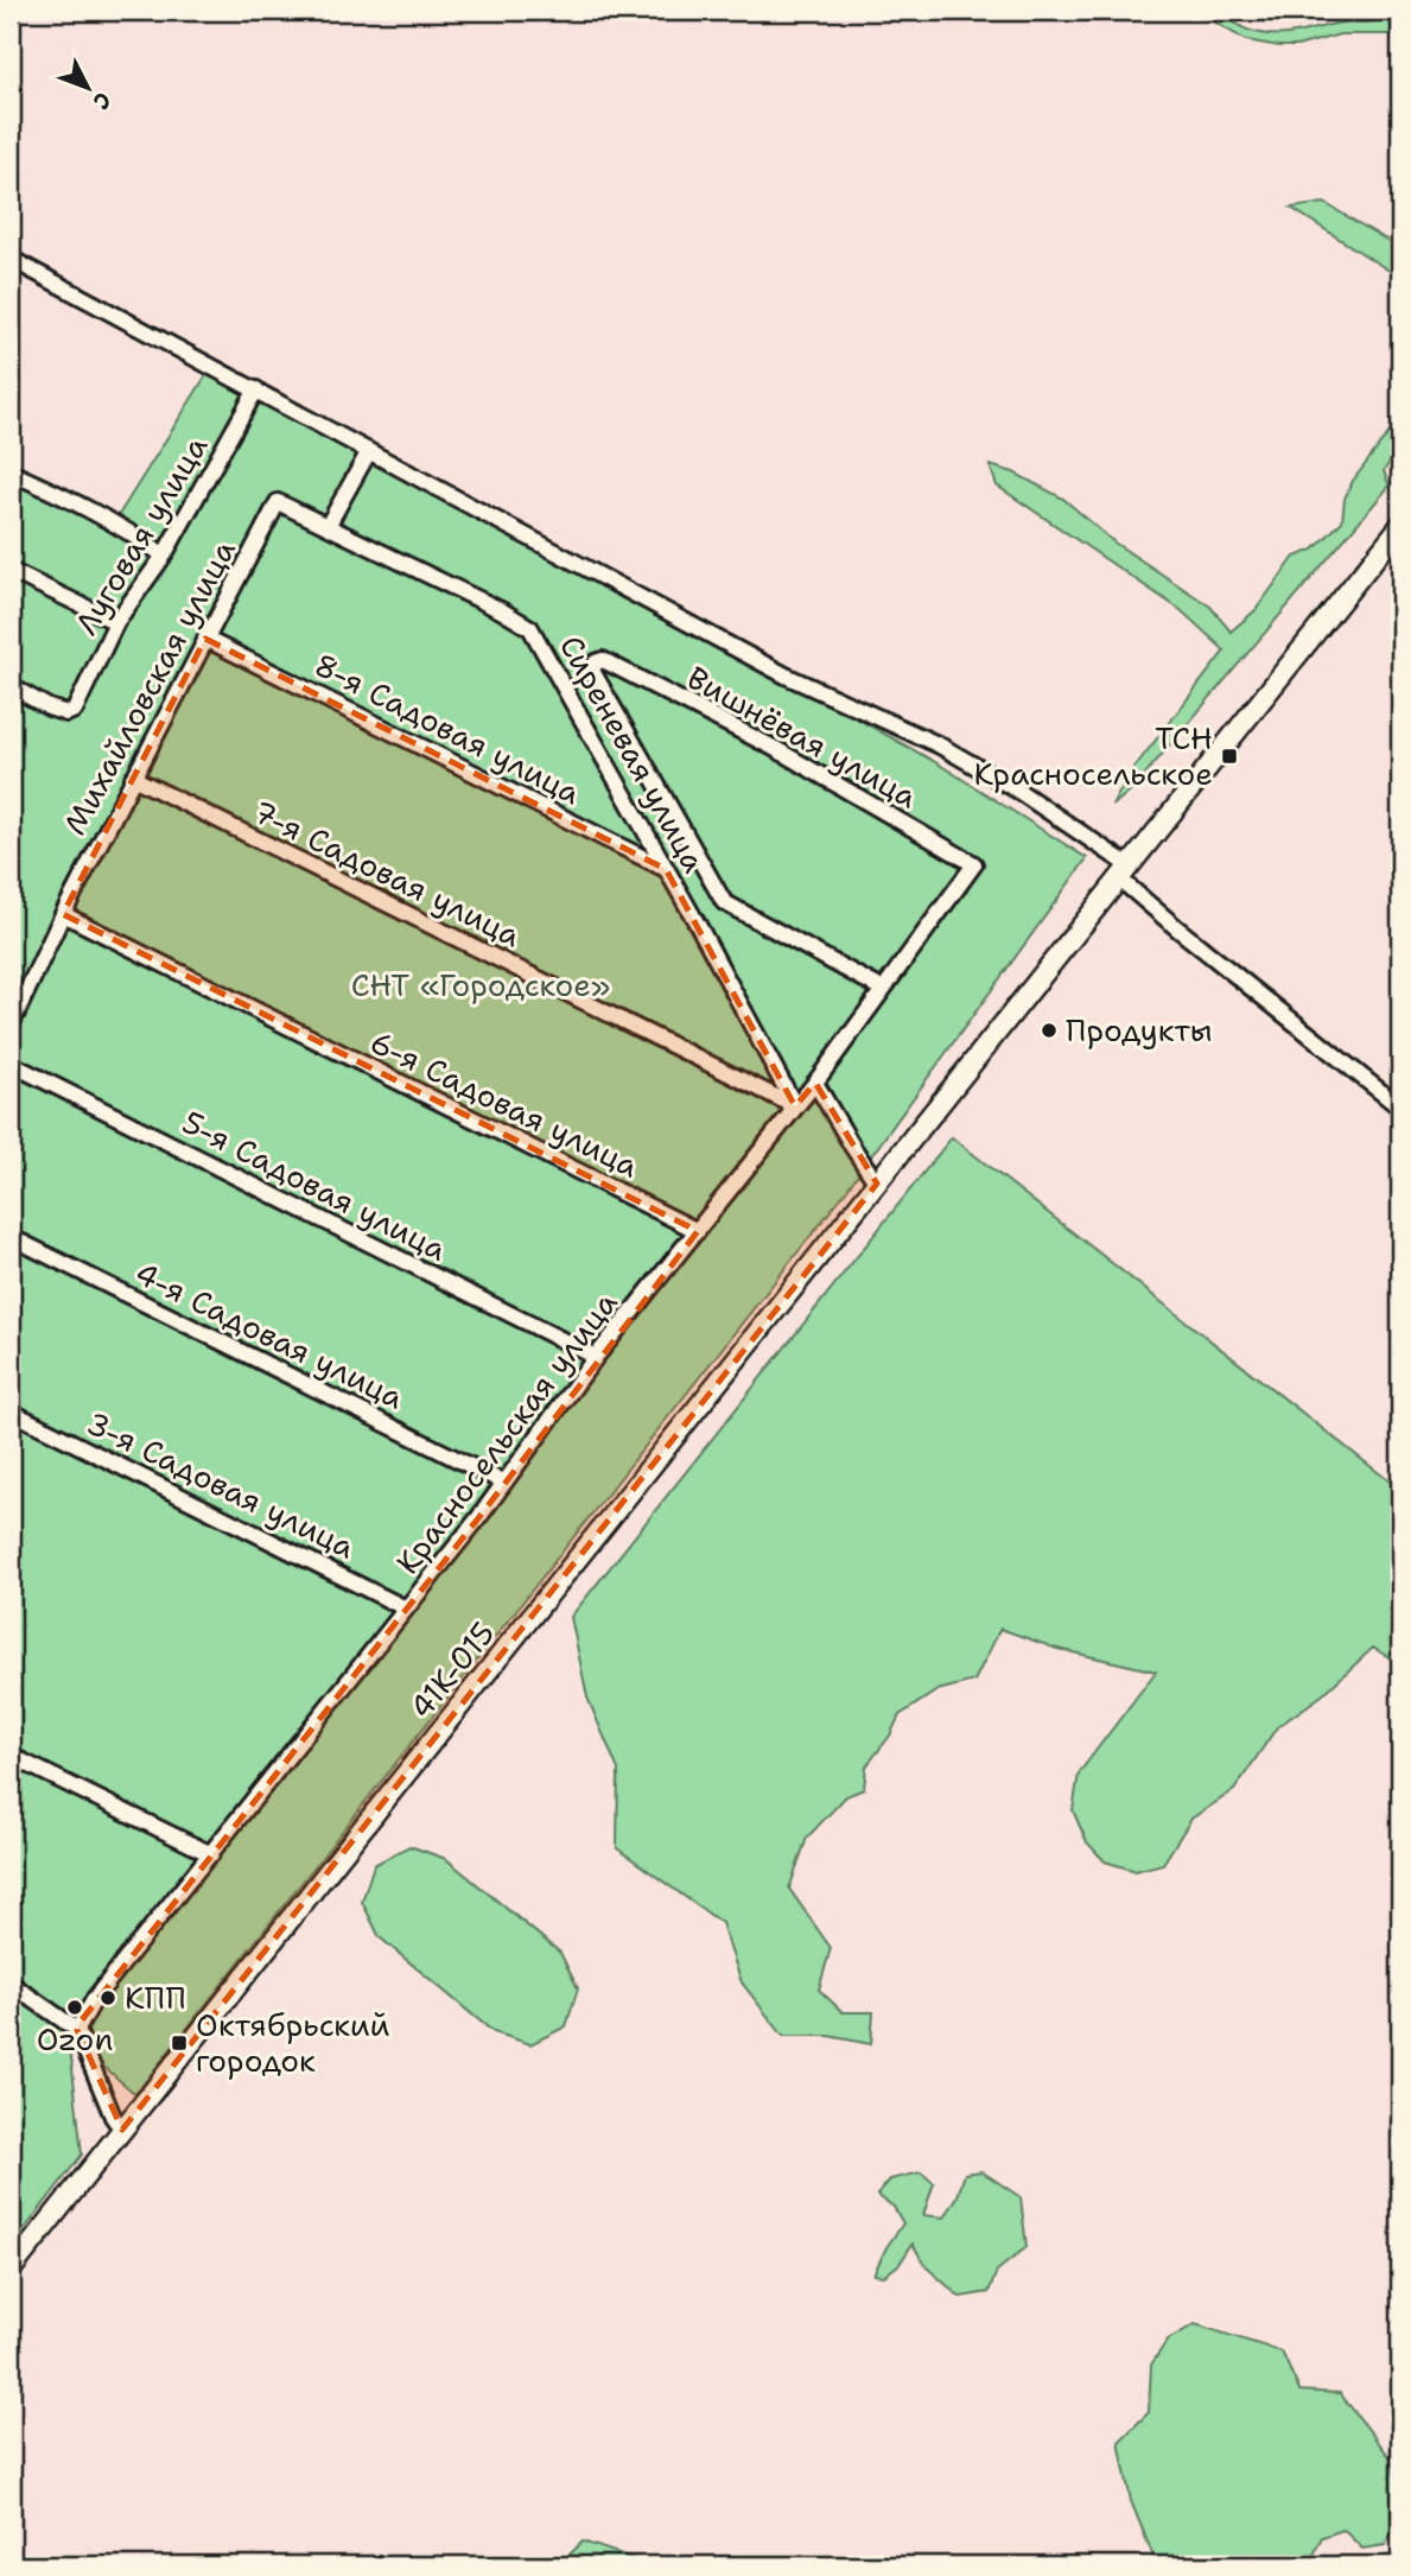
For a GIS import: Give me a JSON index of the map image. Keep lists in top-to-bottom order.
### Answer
{
  "streets": {
    "main road": ["41К-015"],
    "street": [
      "Луговая улица",
      "Михайловская улица",
      "8-я Садовая улица",
      "Вишнёвая улица",
      "Сиреневая улица",
      "7-я Садовая улица",
      "6-я Садовая улица",
      "5-я Садовая улица",
      "4-я Садовая улица",
      "Красносельская улица",
      "3-я Садовая улица"
    ]
  },
  "crossings": [
    ["Михайловская улица", "8-я Садовая улица"],
    ["Михайловская улица", "Сиреневая улица"],
    ["Михайловская улица", "7-я Садовая улица"],
    ["Михайловская улица", "6-я Садовая улица"],
    ["8-я Садовая улица", "Сиреневая улица"],
    ["Вишнёвая улица", "Красносельская улица"],
    ["Сиреневая улица", "7-я Садовая улица"],
    ["Сиреневая улица", "Красносельская улица"],
    ["7-я Садовая улица", "Красносельская улица"],
    ["6-я Садовая улица", "Красносельская улица"],
    ["5-я Садовая улица", "Красносельская улица"],
    ["4-я Садовая улица", "Красносельская улица"],
    ["Красносельская улица", "3-я Садовая улица"]
  ],
  "parks": ["СНТ «Городское»"],
  "places": {
    "transit": ["ТСН Красносельское", "Октябрьский городок"],
    "other": ["Продукты", "КПП", "Ozon"]
  },
  "north": "bottom right"
}
